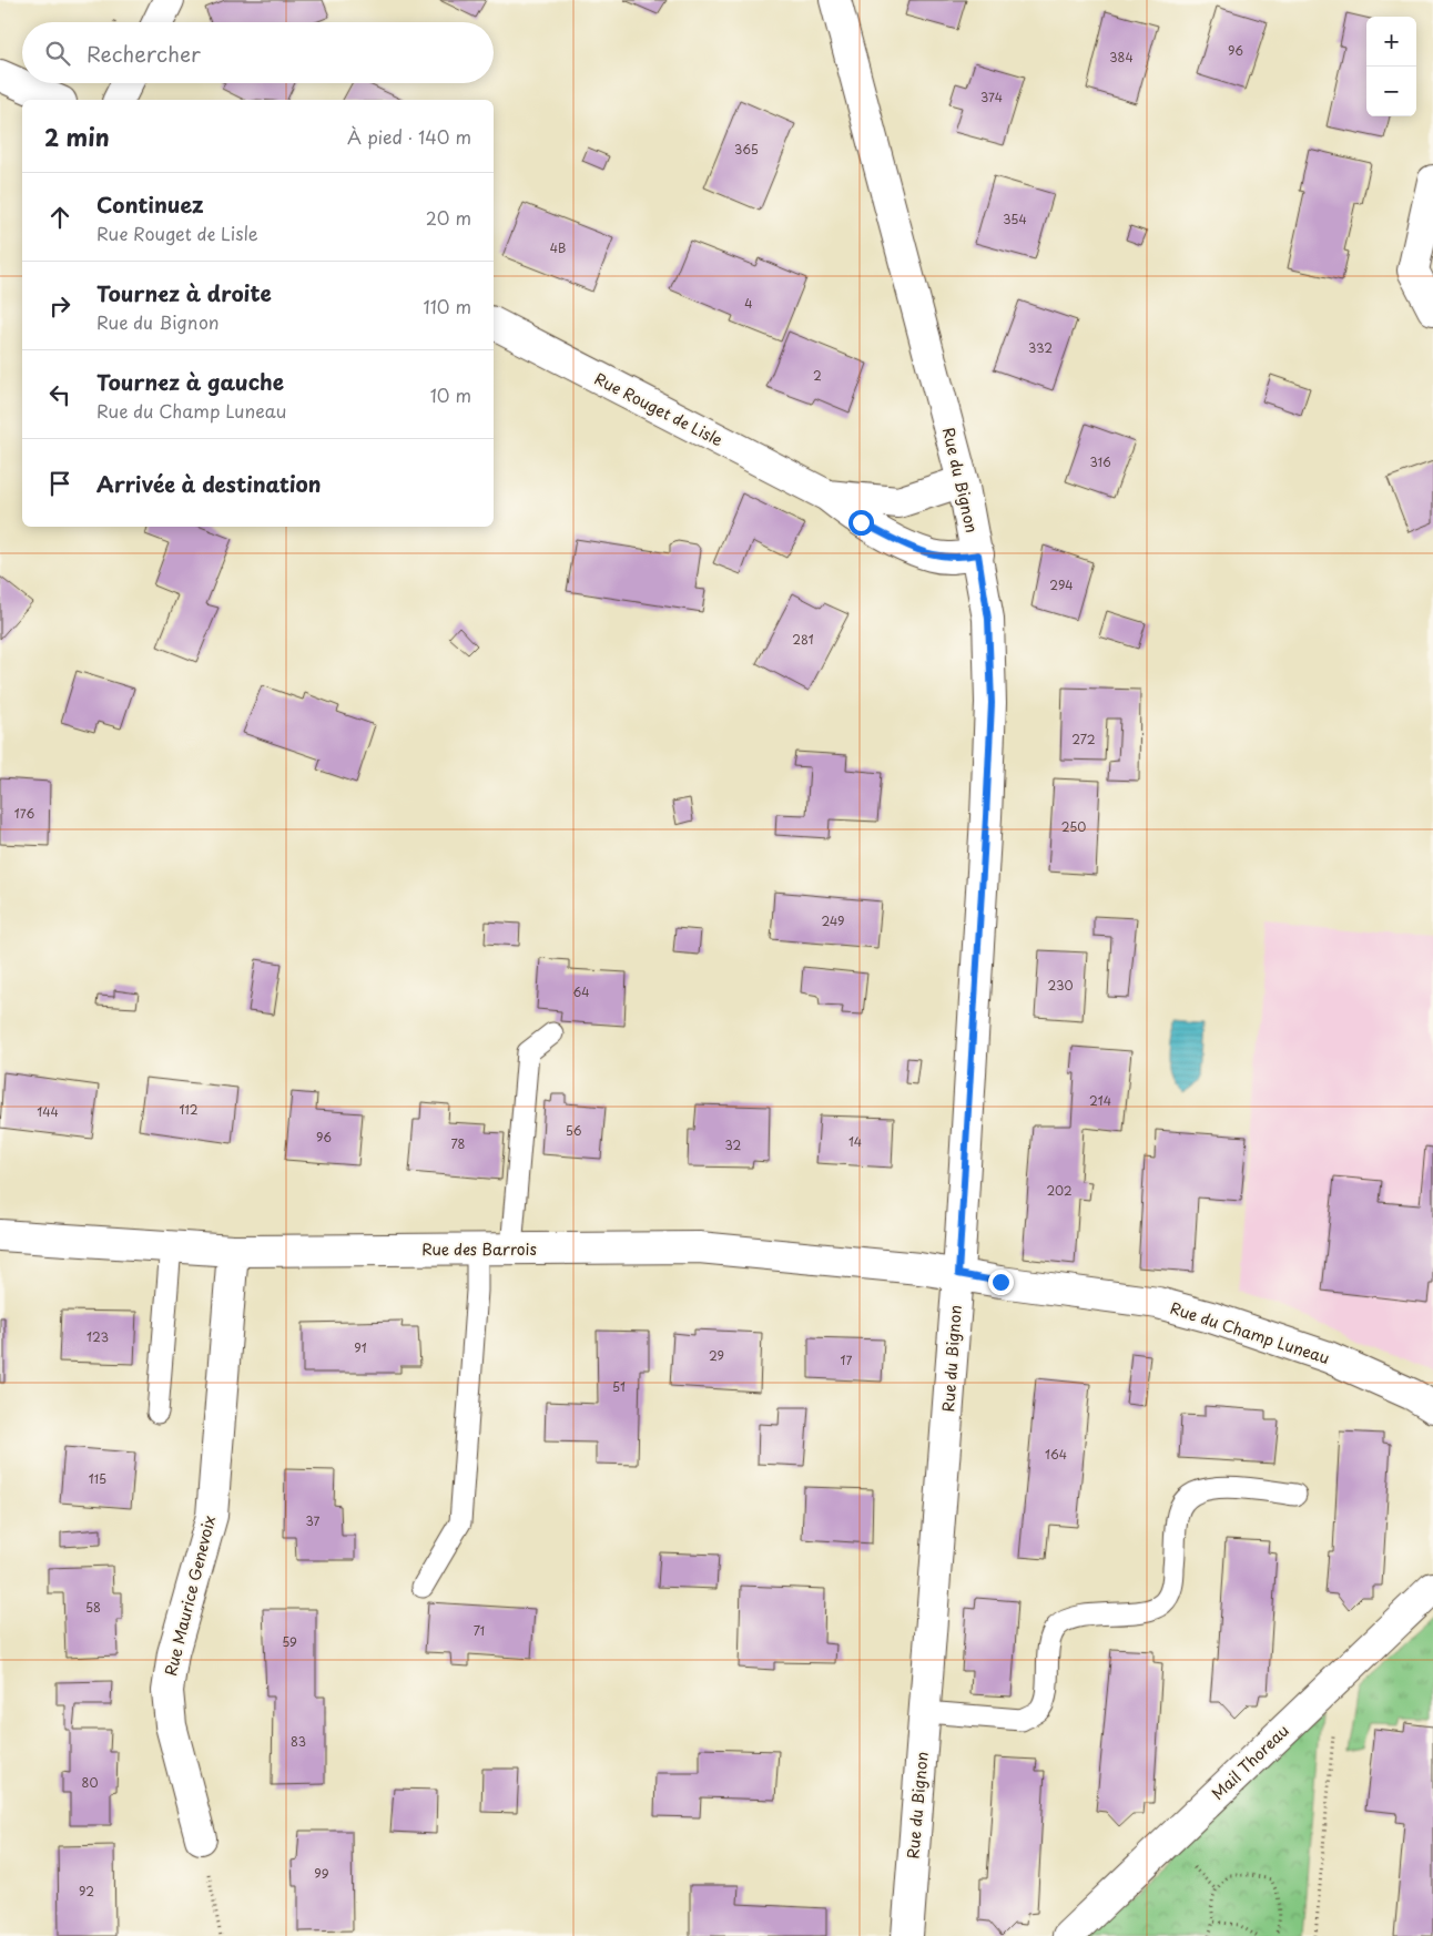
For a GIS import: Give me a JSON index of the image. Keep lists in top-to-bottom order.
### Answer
{
  "streets": {
    "street": [
      "Rue Rouget de Lisle",
      "Rue du Bignon",
      "Rue des Barrois",
      "Rue du Champ Luneau",
      "Rue Maurice Genevoix",
      "Mail Thoreau"
    ]
  },
  "crossings": [
    ["Rue Rouget de Lisle", "Rue du Bignon"],
    ["Rue du Bignon", "Rue des Barrois"],
    ["Rue du Bignon", "Rue du Champ Luneau"],
    ["Rue des Barrois", "Rue du Champ Luneau"],
    ["Rue des Barrois", "Rue Maurice Genevoix"]
  ],
  "house_numbers": [
    "96",
    "384",
    "374",
    "365",
    "354",
    "4B",
    "4",
    "332",
    "2",
    "316",
    "294",
    "281",
    "272",
    "176",
    "250",
    "249",
    "230",
    "64",
    "214",
    "112",
    "144",
    "56",
    "96",
    "14",
    "78",
    "32",
    "202",
    "123",
    "91",
    "29",
    "17",
    "51",
    "164",
    "115",
    "37",
    "58",
    "71",
    "59",
    "83",
    "80",
    "99",
    "92"
  ],
  "page": {
    "map_buttons": ["+", "−"],
    "search": "Rechercher",
    "heading": ["2 min", "À pied · 140 m"],
    "list": [
      ["Continuez", "Rue Rouget de Lisle", "20 m"],
      ["Tournez à droite", "Rue du Bignon", "110 m"],
      ["Tournez à gauche", "Rue du Champ Luneau", "10 m"],
      "Arrivée à destination"
    ]
  }
}
